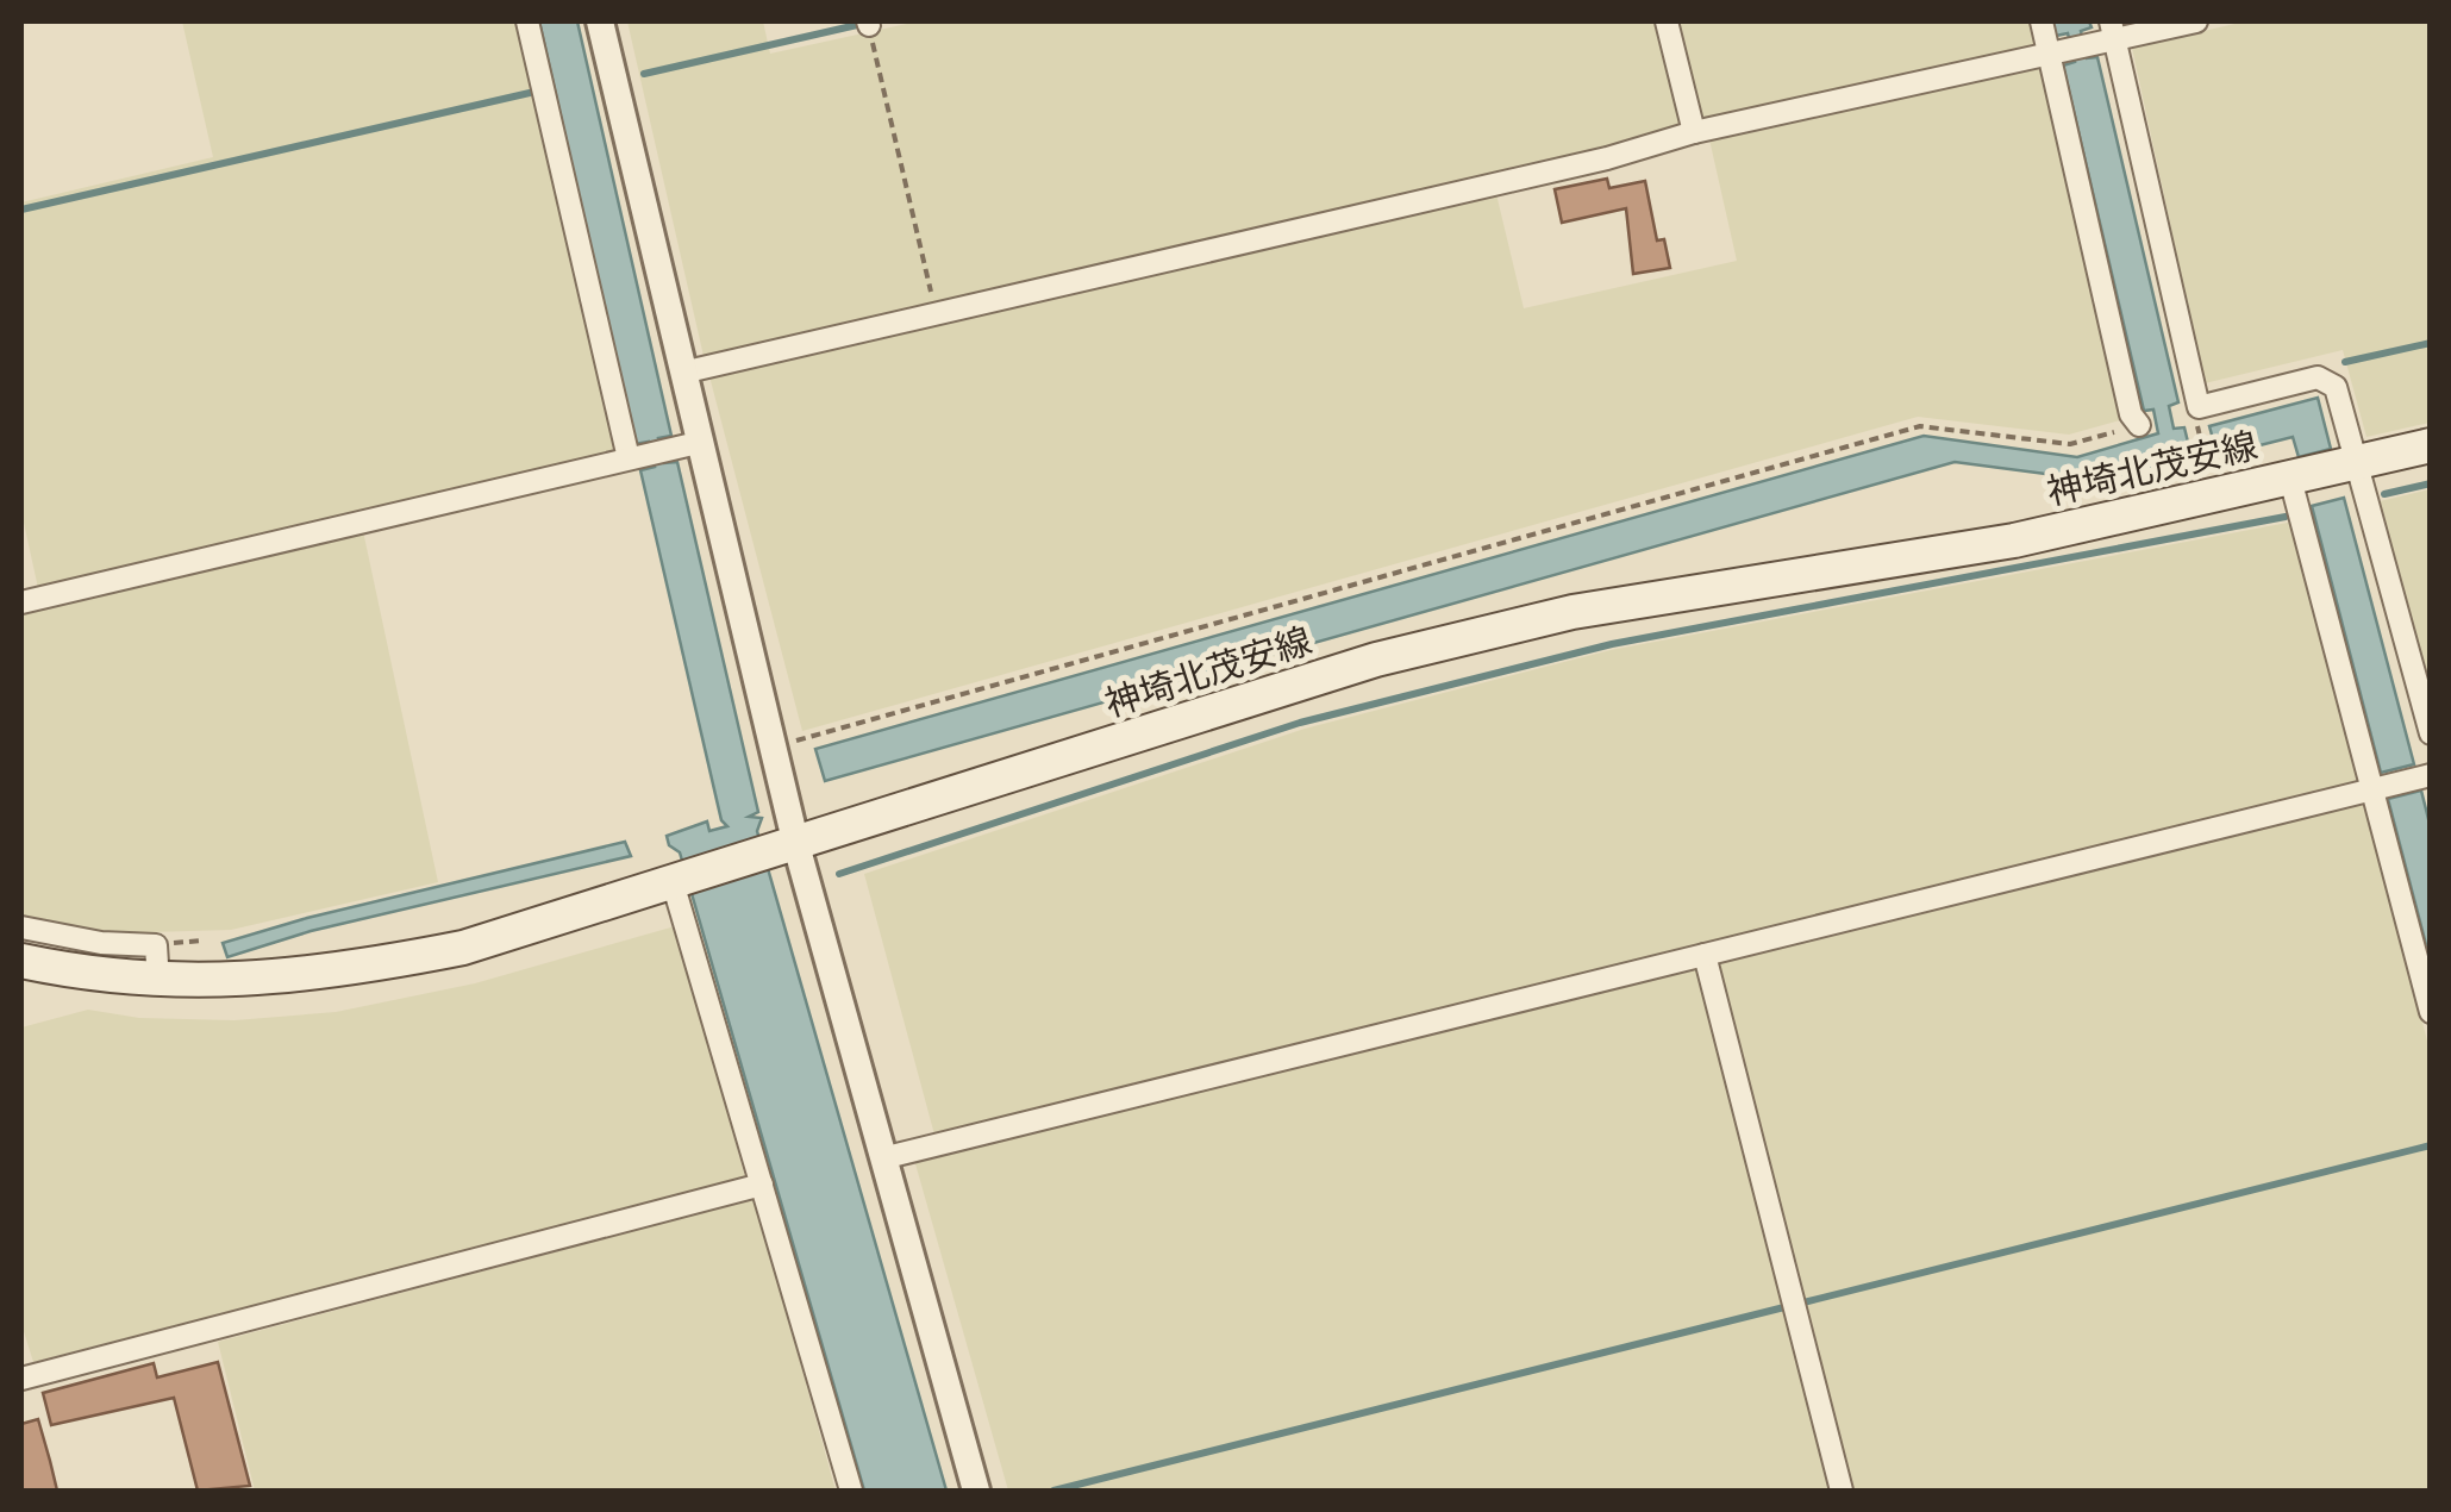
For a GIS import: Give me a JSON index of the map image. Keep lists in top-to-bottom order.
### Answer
{
  "streets": {
    "main road": ["神埼北茂安線"]
  }
}
